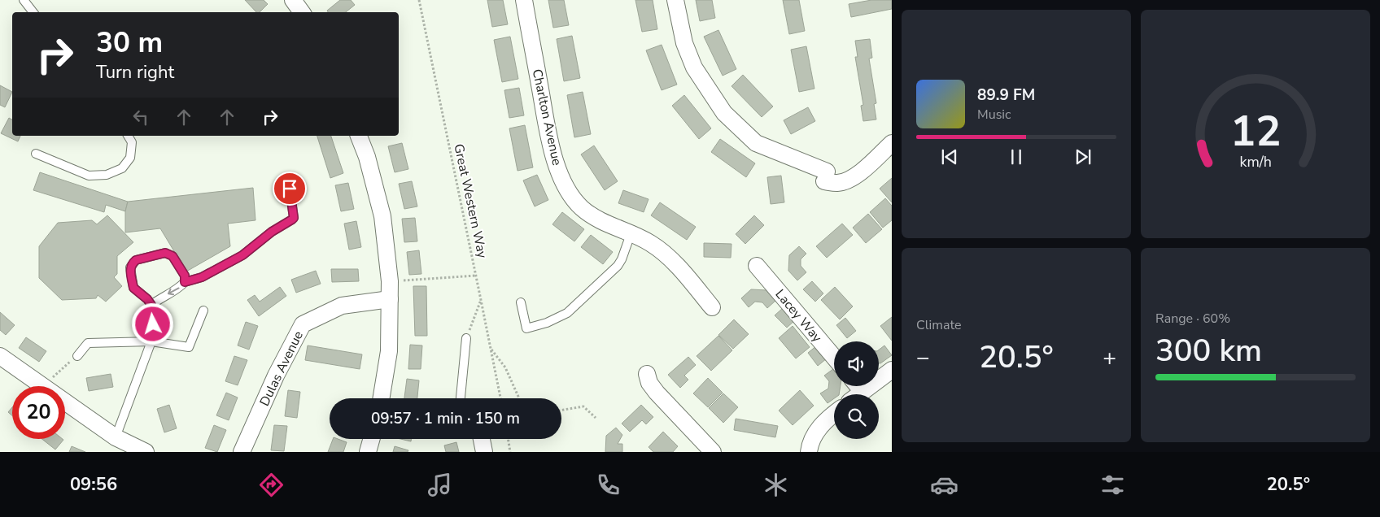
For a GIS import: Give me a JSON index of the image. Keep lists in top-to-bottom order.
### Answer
{
  "streets": {
    "street": ["Charlton Avenue", "Lacey Way", "Dulas Avenue"],
    "path": ["Great Western Way"]
  },
  "page": {
    "turn": ["30 m", "Turn right"],
    "song": ["89.9 FM", "Music"],
    "tile": [
      "Climate",
      ["Range · 60%", "300 km"]
    ],
    "heat": ["−", "20.5°", "+"],
    "limit": "20",
    "trip": "09:57 · 1 min · 150 m",
    "tabs": ["09:56", "20.5°"],
    "gauge": ["12", "km/h"]
  }
}
